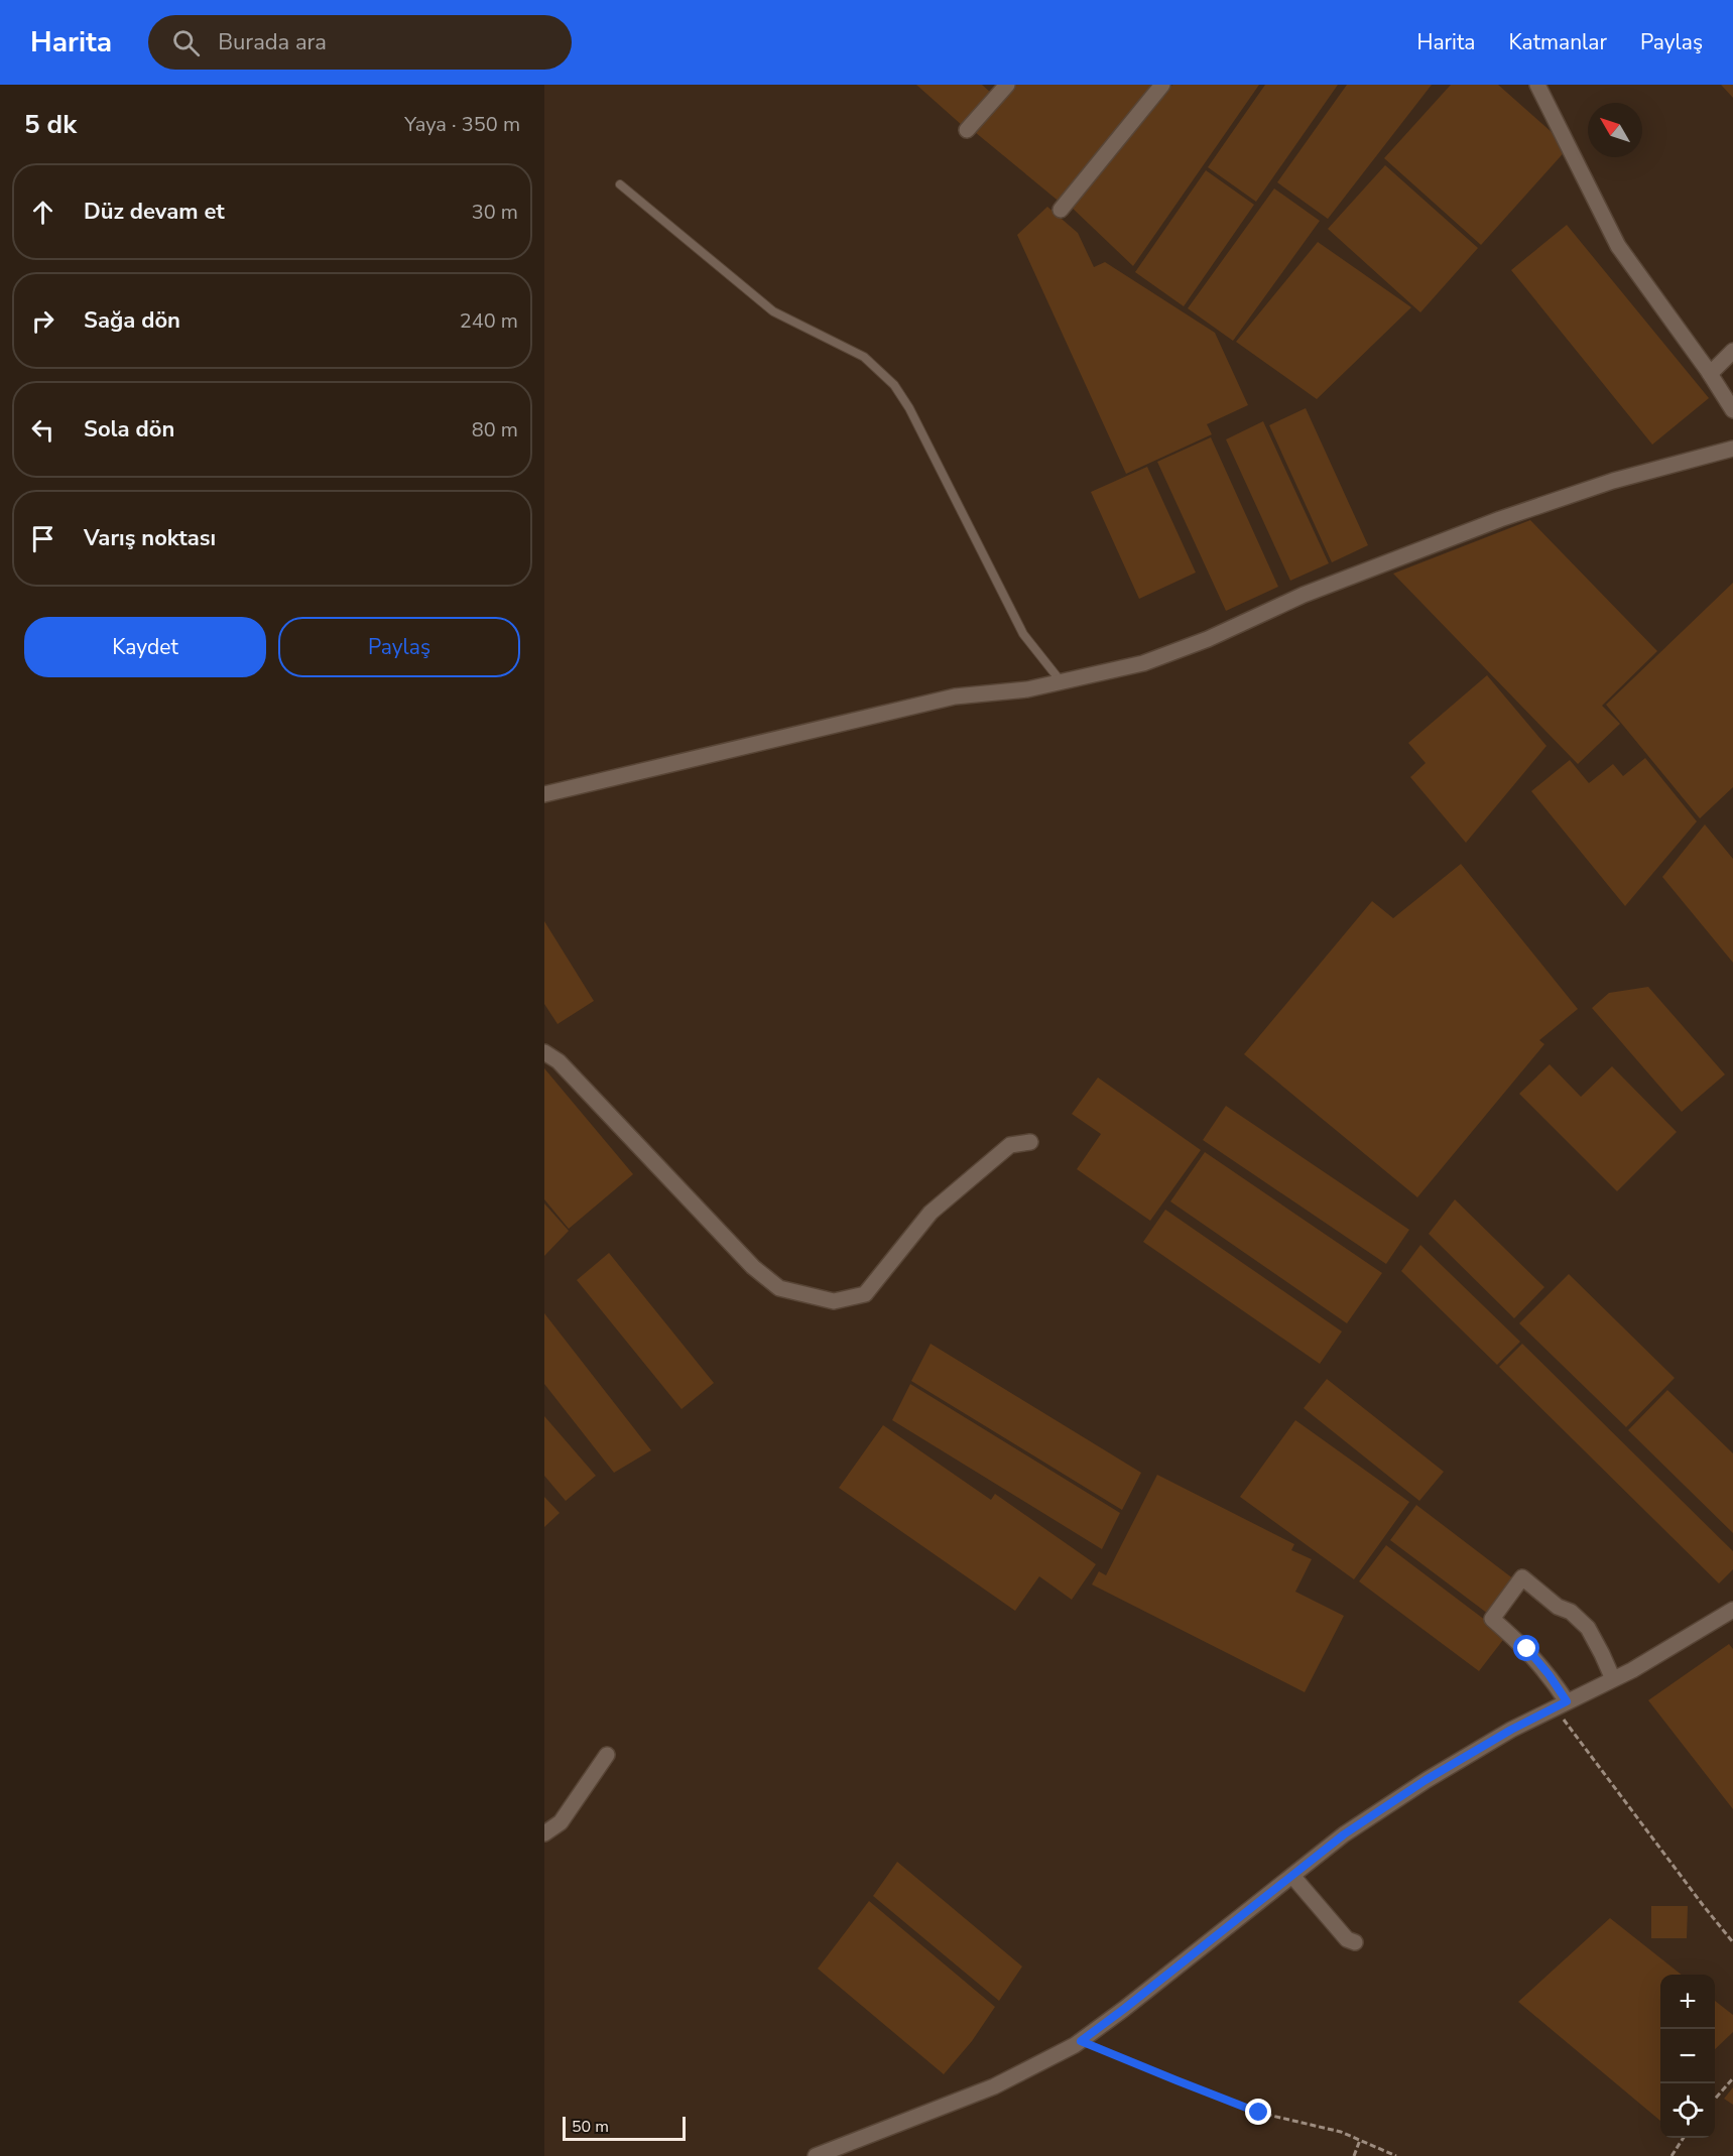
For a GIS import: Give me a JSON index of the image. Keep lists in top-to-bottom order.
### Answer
{
  "scale_bar": "50 m",
  "north": "top left",
  "page": {
    "header": "Harita",
    "search": "Burada ara",
    "nav": ["Harita", "Katmanlar", "Paylaş"],
    "heading": ["5 dk", "Yaya · 350 m"],
    "list": [
      ["Düz devam et", "30 m"],
      ["Sağa dön", "240 m"],
      ["Sola dön", "80 m"],
      "Varış noktası"
    ],
    "buttons": ["Kaydet", "Paylaş"],
    "map_buttons": ["+", "−"],
    "scale": "50 m"
  }
}
